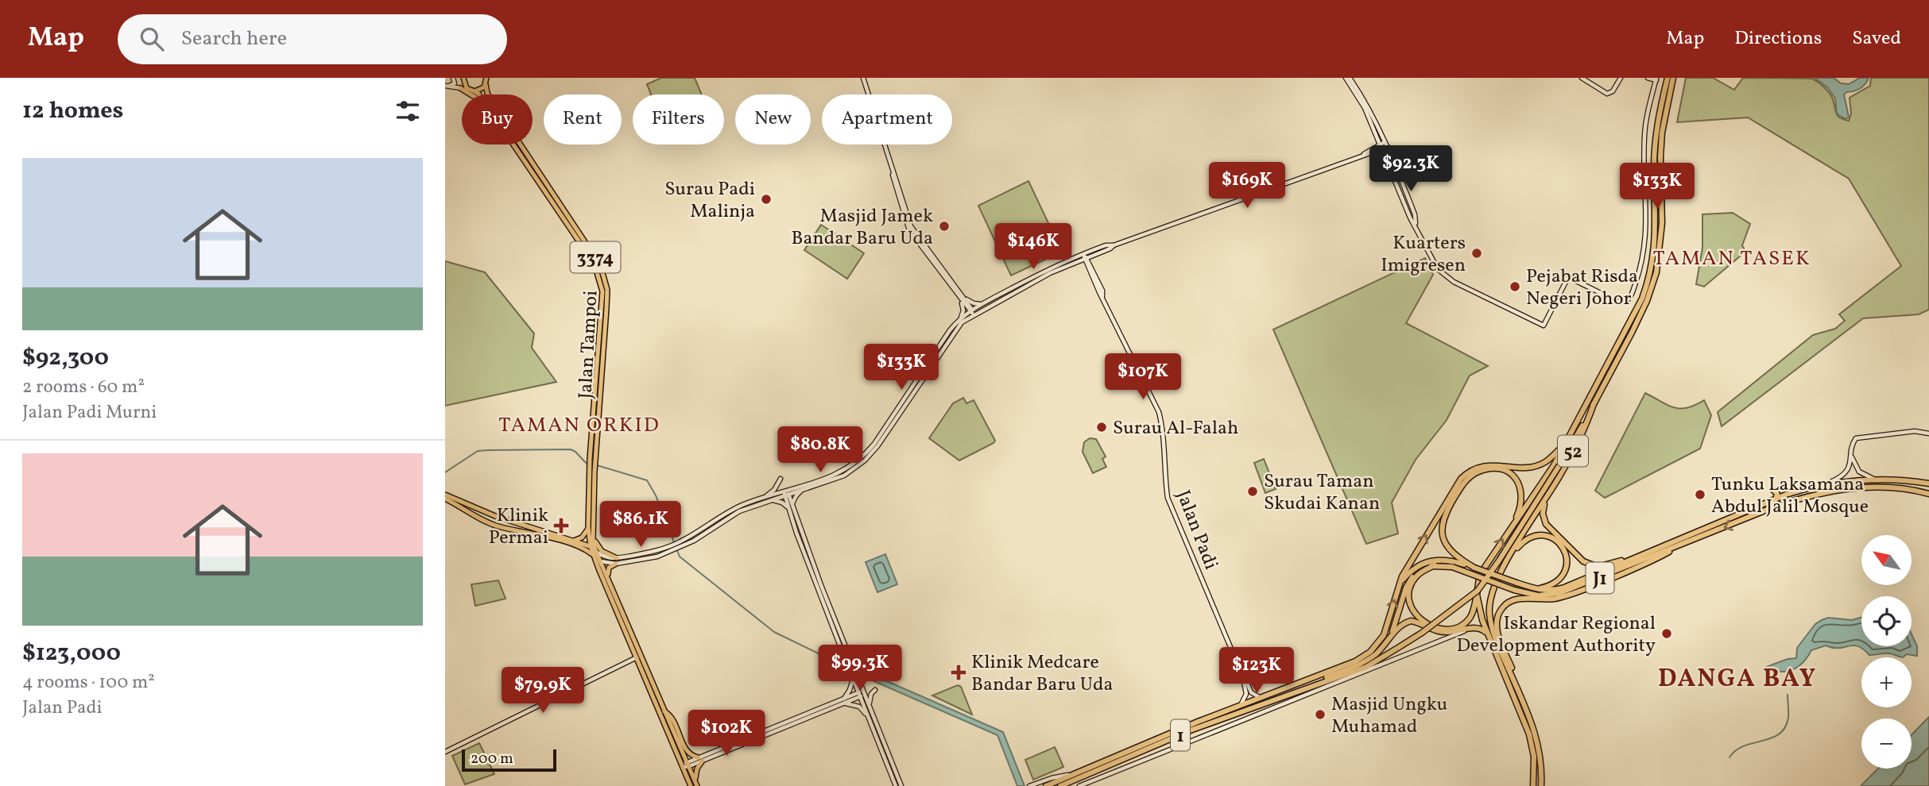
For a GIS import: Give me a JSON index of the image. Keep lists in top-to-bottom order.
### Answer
{
  "streets": {
    "highway": ["52", "J1", "1"],
    "main road": ["3374", "Jalan Tampoi"],
    "street": ["Jalan Padi"]
  },
  "crossings": [
    ["3374", "Jalan Tampoi"],
    ["52", "1"],
    ["Jalan Padi", "1"]
  ],
  "districts": ["TAMAN TASEK", "TAMAN ORKID", "DANGA BAY"],
  "places": {
    "other": [
      "Surau Padi Malinja",
      "Masjid Jamek Bandar Baru Uda",
      "Kuarters Imigresen",
      "Pejabat Risda Negeri Johor",
      "Surau Al-Falah",
      "Surau Taman Skudai Kanan",
      "Tunku Laksamana Abdul Jalil Mosque",
      "Iskandar Regional Development Authority",
      "Masjid Ungku Muhamad"
    ],
    "health": ["Klinik Permai", "Klinik Medcare Bandar Baru Uda"]
  },
  "scale_bar": "200 m",
  "north": "top left",
  "page": {
    "header": "Map",
    "search": "Search here",
    "nav": ["Map", "Directions", "Saved"],
    "heading": "12 homes",
    "chip": [
      "Buy",
      "Rent",
      "Filters",
      "New",
      "Apartment"
    ],
    "list": [
      {
        "name": "$92,300",
        "note": "2 rooms · 60 m² · Jalan Padi Murni"
      },
      {
        "name": "$123,000",
        "note": "4 rooms · 100 m² · Jalan Padi"
      }
    ],
    "price": [
      "$92.3K",
      "$169K",
      "$133K",
      "$146K",
      "$133K",
      "$107K",
      "$80.8K",
      "$86.1K",
      "$99.3K",
      "$123K",
      "$79.9K",
      "$102K"
    ],
    "map_buttons": ["+", "−"],
    "scale": "200 m"
  }
}
